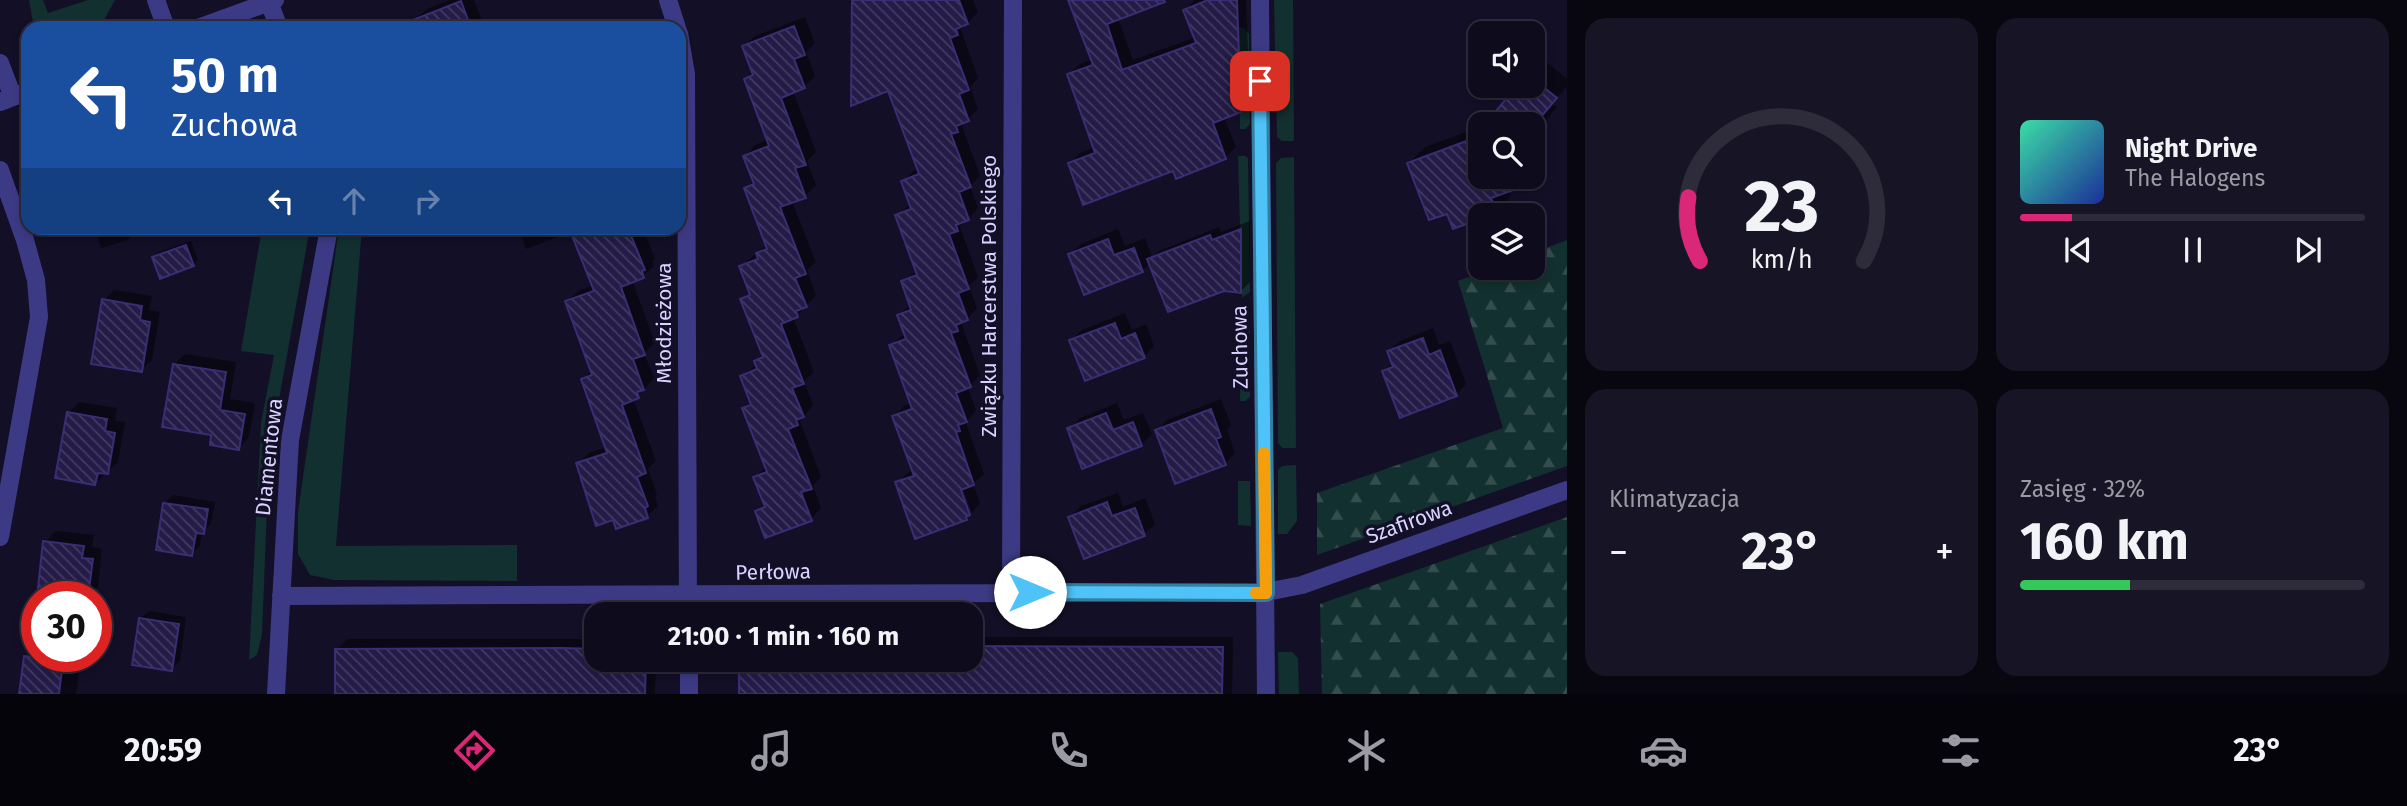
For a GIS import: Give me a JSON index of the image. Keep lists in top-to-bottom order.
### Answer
{
  "streets": {
    "street": [
      "Związku Harcerstwa Polskiego",
      "Młodzieżowa",
      "Zuchowa",
      "Diamentowa",
      "Szafirowa",
      "Perłowa"
    ]
  },
  "crossings": [
    ["Związku Harcerstwa Polskiego", "Perłowa"],
    ["Młodzieżowa", "Perłowa"],
    ["Zuchowa", "Szafirowa"],
    ["Zuchowa", "Perłowa"],
    ["Diamentowa", "Perłowa"],
    ["Szafirowa", "Perłowa"]
  ],
  "page": {
    "turn": ["50 m", "Zuchowa"],
    "song": ["Night Drive", "The Halogens"],
    "tile": [
      "Klimatyzacja",
      ["Zasięg · 32%", "160 km"]
    ],
    "heat": ["−", "23°", "+"],
    "limit": "30",
    "trip": "21:00 · 1 min · 160 m",
    "tabs": ["20:59", "23°"],
    "gauge": ["23", "km/h"]
  }
}
